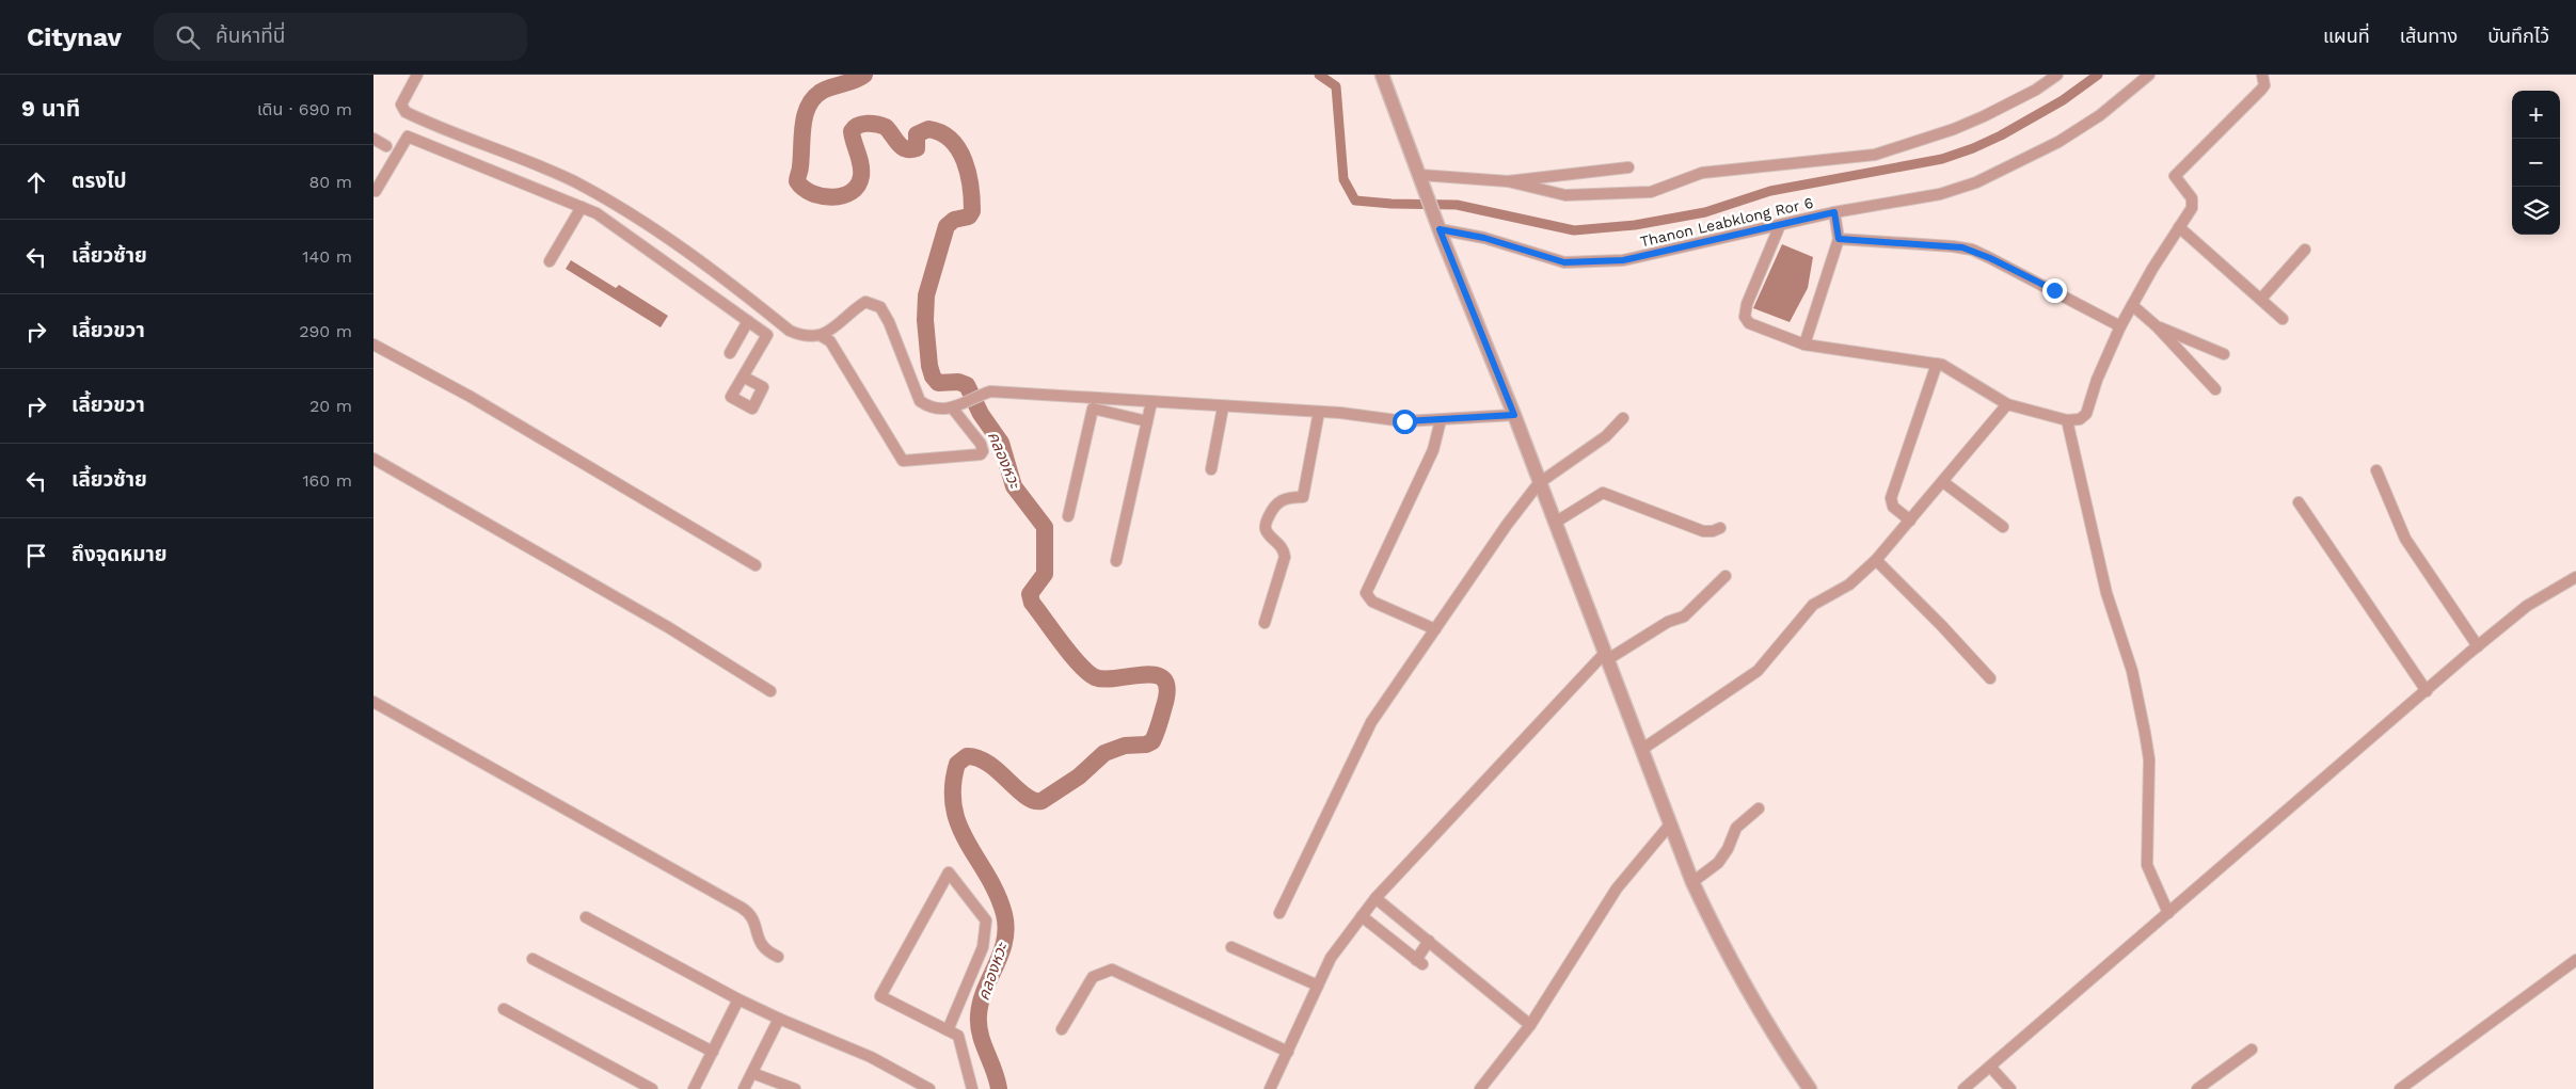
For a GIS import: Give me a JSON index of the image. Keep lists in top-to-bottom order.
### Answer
{
  "streets": {
    "street": ["Thanon Leabklong Ror 6"]
  },
  "water": ["คลองหวะ"],
  "page": {
    "header": "Citynav",
    "search": "ค้นหาที่นี่",
    "nav": ["แผนที่", "เส้นทาง", "บันทึกไว้"],
    "heading": ["9 นาที", "เดิน · 690 m"],
    "map_buttons": ["+", "−"],
    "list": [
      ["ตรงไป", "80 m"],
      ["เลี้ยวซ้าย", "140 m"],
      ["เลี้ยวขวา", "290 m"],
      ["เลี้ยวขวา", "20 m"],
      ["เลี้ยวซ้าย", "160 m"],
      "ถึงจุดหมาย"
    ]
  }
}
